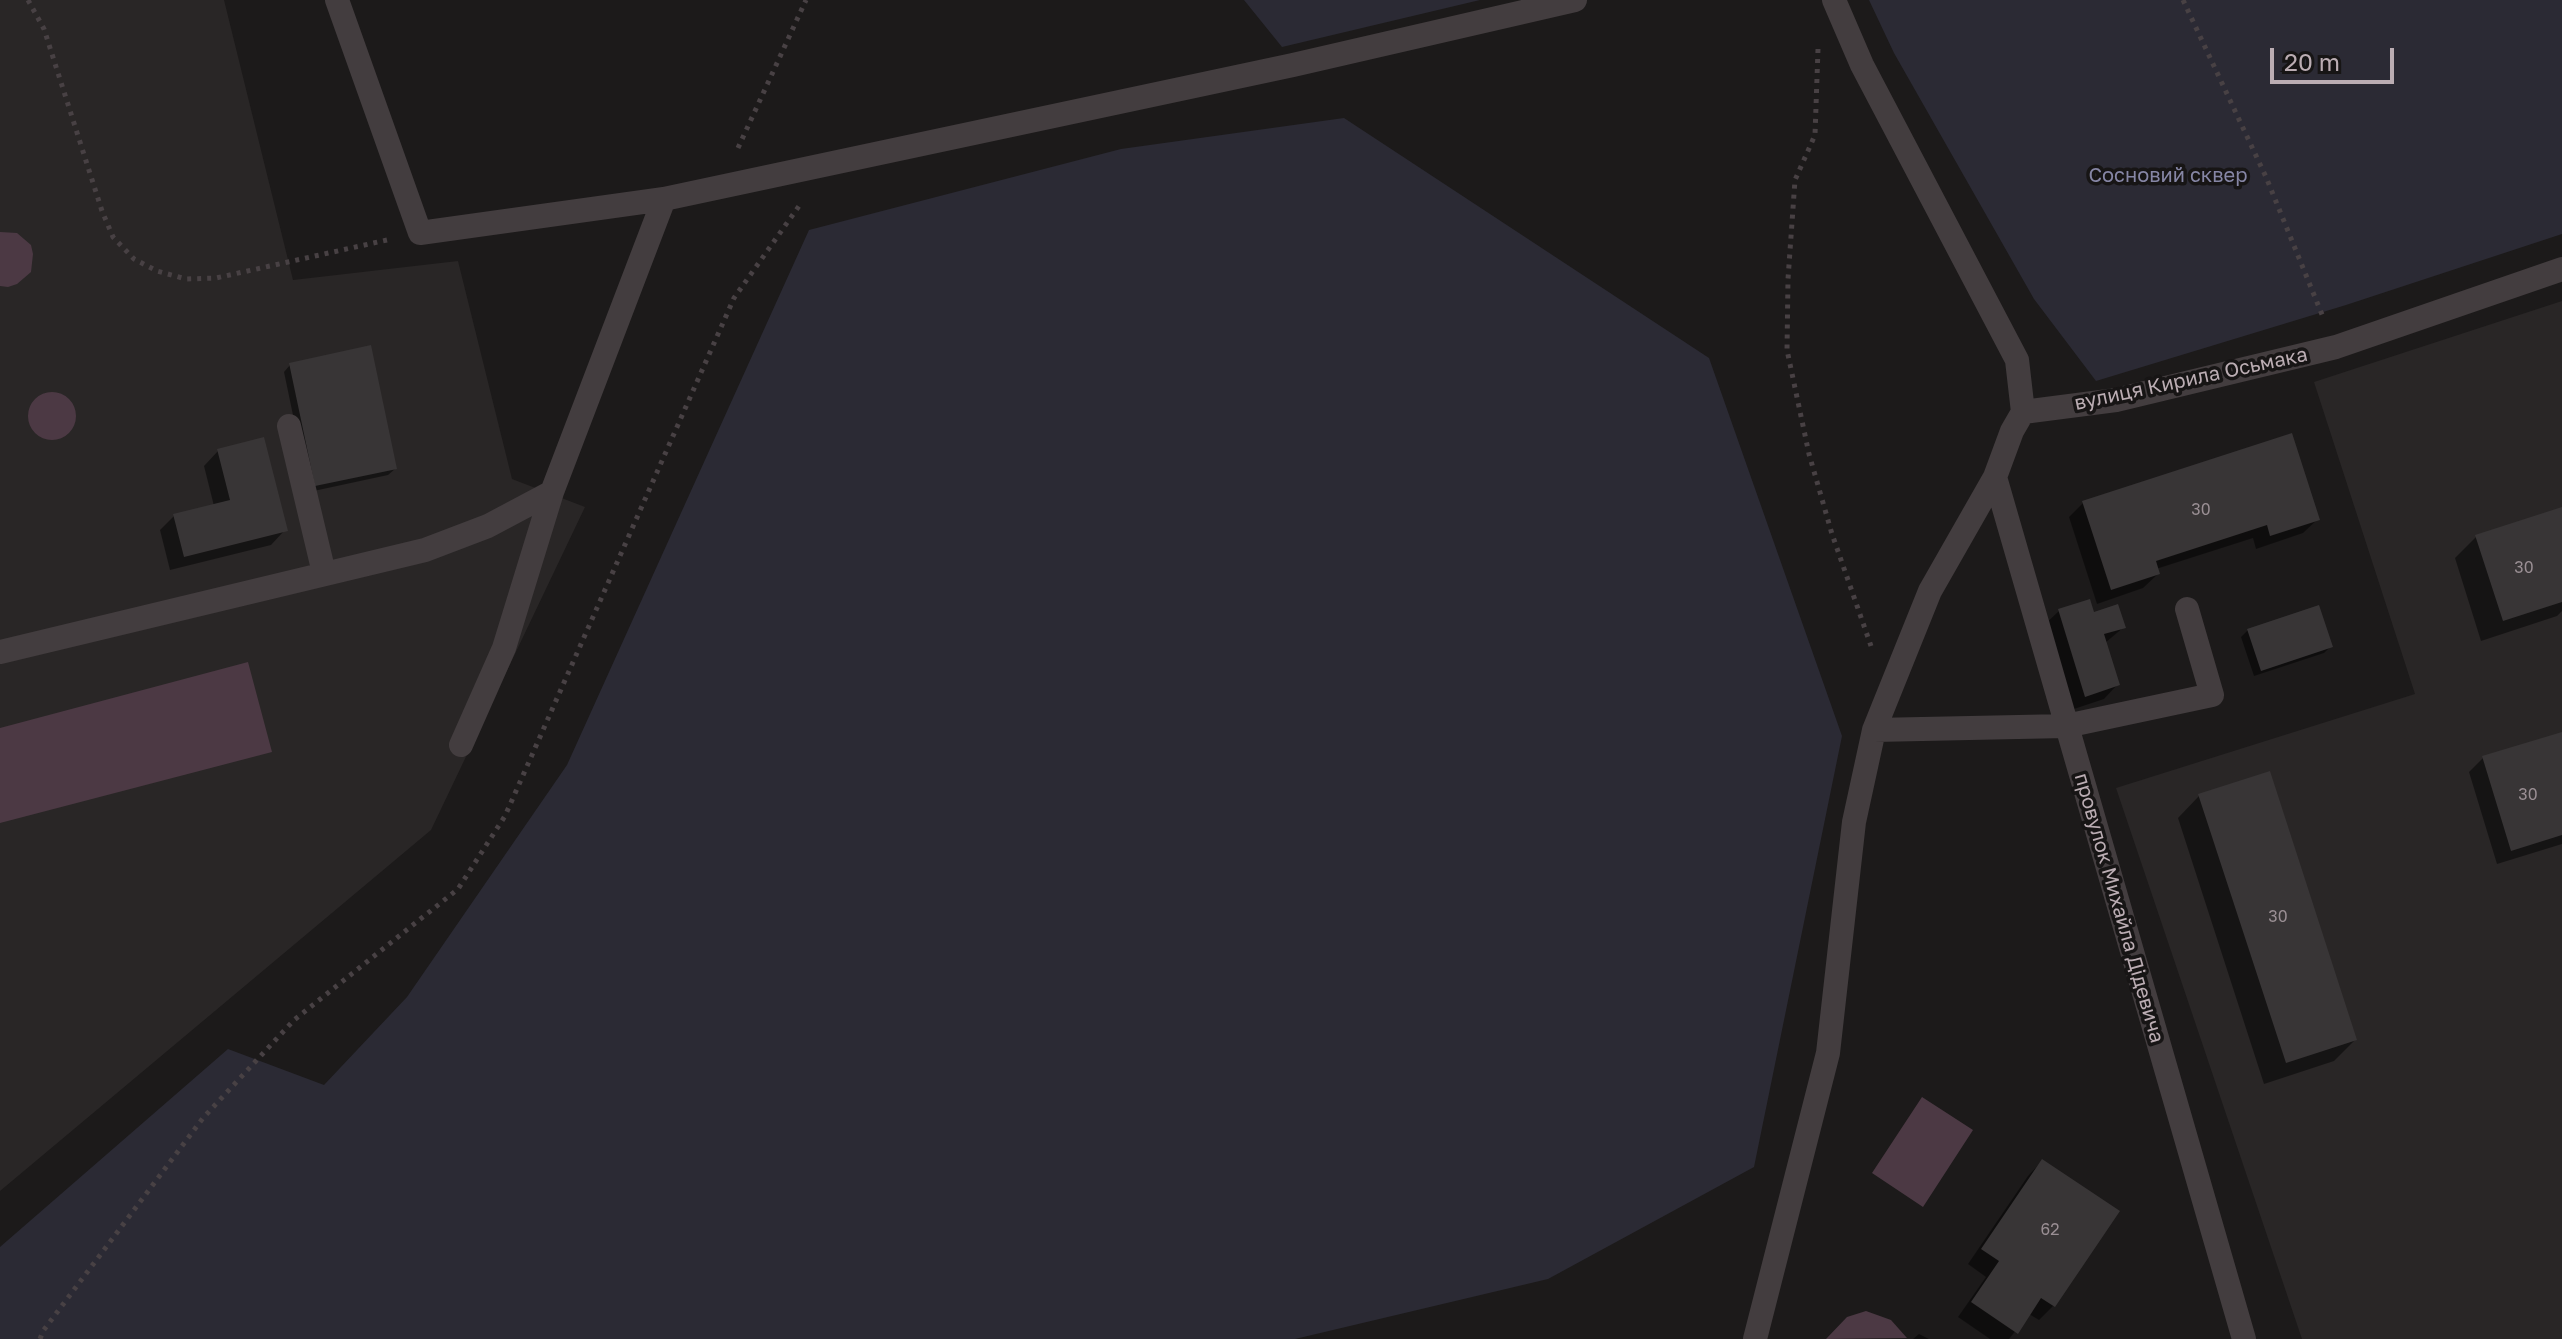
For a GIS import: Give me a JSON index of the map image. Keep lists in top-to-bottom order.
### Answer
{
  "streets": {
    "street": ["вулиця Кирила Осьмака", "провулок Михайла Дідевича"]
  },
  "parks": ["Сосновий сквер"],
  "house_numbers": [
    "30",
    "30",
    "30",
    "30",
    "62"
  ],
  "scale_bar": "20 m"
}
